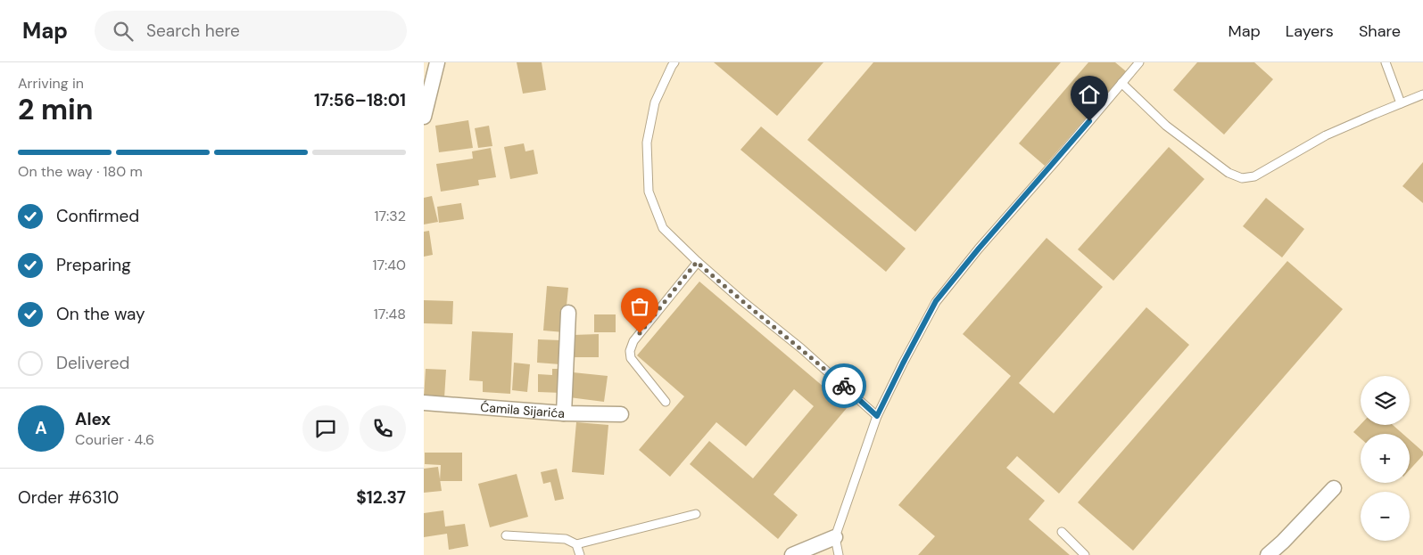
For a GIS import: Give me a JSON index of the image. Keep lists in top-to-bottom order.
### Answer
{
  "streets": {
    "street": ["Ćamila Sijarića"]
  },
  "page": {
    "header": "Map",
    "search": "Search here",
    "nav": ["Map", "Layers", "Share"],
    "heading": ["2 min", "Arriving in", "17:56–18:01"],
    "panel": [
      "Alex",
      "Courier · 4.6",
      "Order #6310",
      "$12.37"
    ],
    "bar": "On the way · 180 m",
    "list": [
      ["Confirmed", "17:32"],
      ["Preparing", "17:40"],
      ["On the way", "17:48"],
      "Delivered"
    ],
    "map_buttons": ["+", "−"],
    "round": "A"
  }
}
